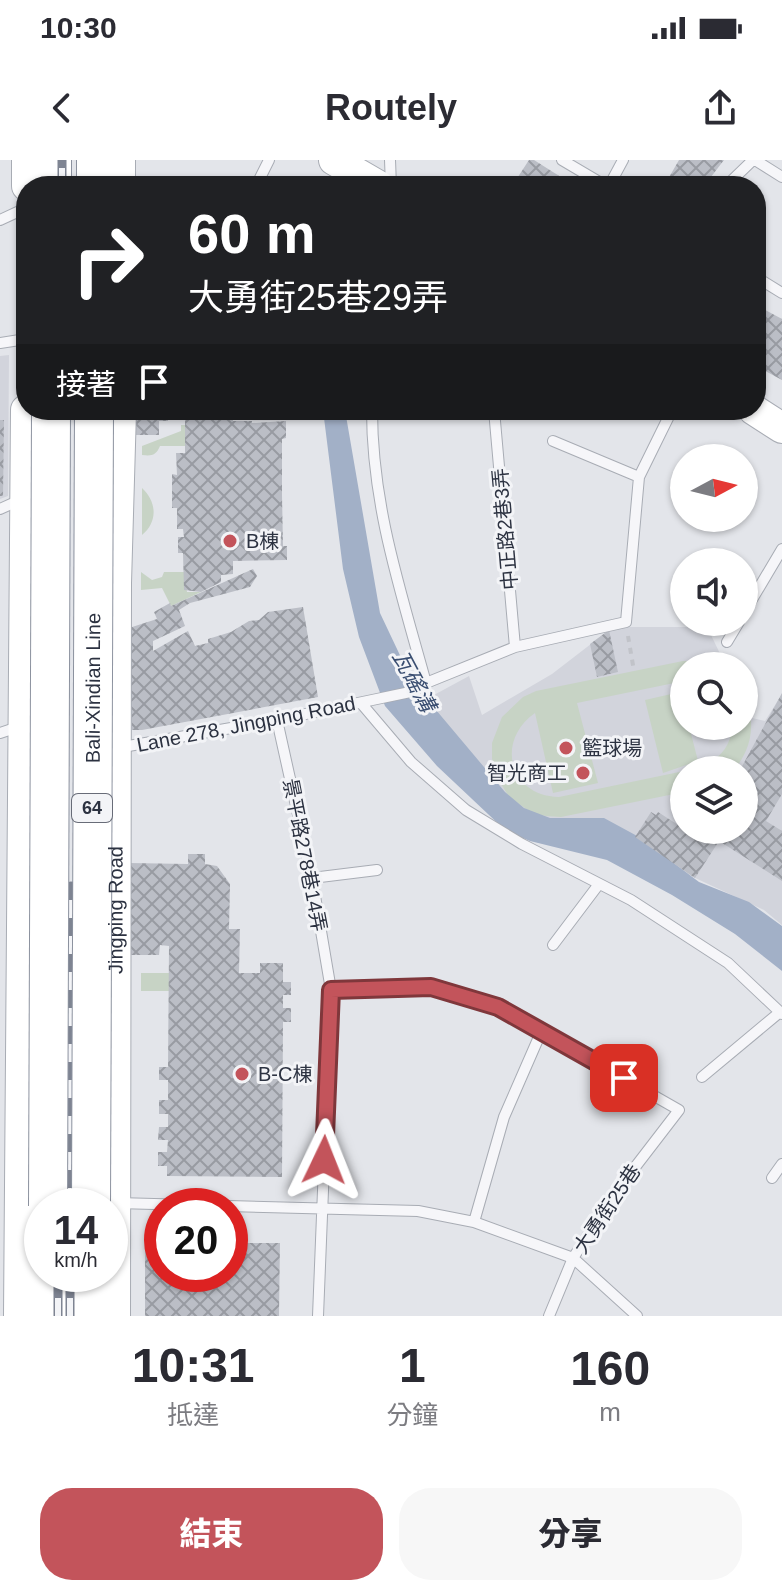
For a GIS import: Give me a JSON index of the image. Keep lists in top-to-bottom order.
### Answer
{
  "streets": {
    "highway": ["Bali-Xindian Line", "64"],
    "main road": ["Jingping Road"],
    "lane": [
      "中正路2巷3弄",
      "Lane 278, Jingping Road",
      "景平路278巷14弄",
      "大勇街25巷"
    ]
  },
  "crossings": [
    ["Lane 278, Jingping Road", "景平路278巷14弄"],
    ["Lane 278, Jingping Road", "Jingping Road"]
  ],
  "water": ["瓦磘溝"],
  "places": [
    "B棟",
    "籃球場",
    "智光商工",
    "B-C棟"
  ],
  "north": "right",
  "page": {
    "status": "10:30",
    "header": "Routely",
    "turn": ["60 m", "大勇街25巷29弄"],
    "then": "接著",
    "speed": "14 km/h",
    "limit": "20",
    "eta": [
      "10:31",
      "抵達",
      "1",
      "分鐘",
      "160",
      "m"
    ],
    "buttons": ["結束", "分享"]
  }
}
